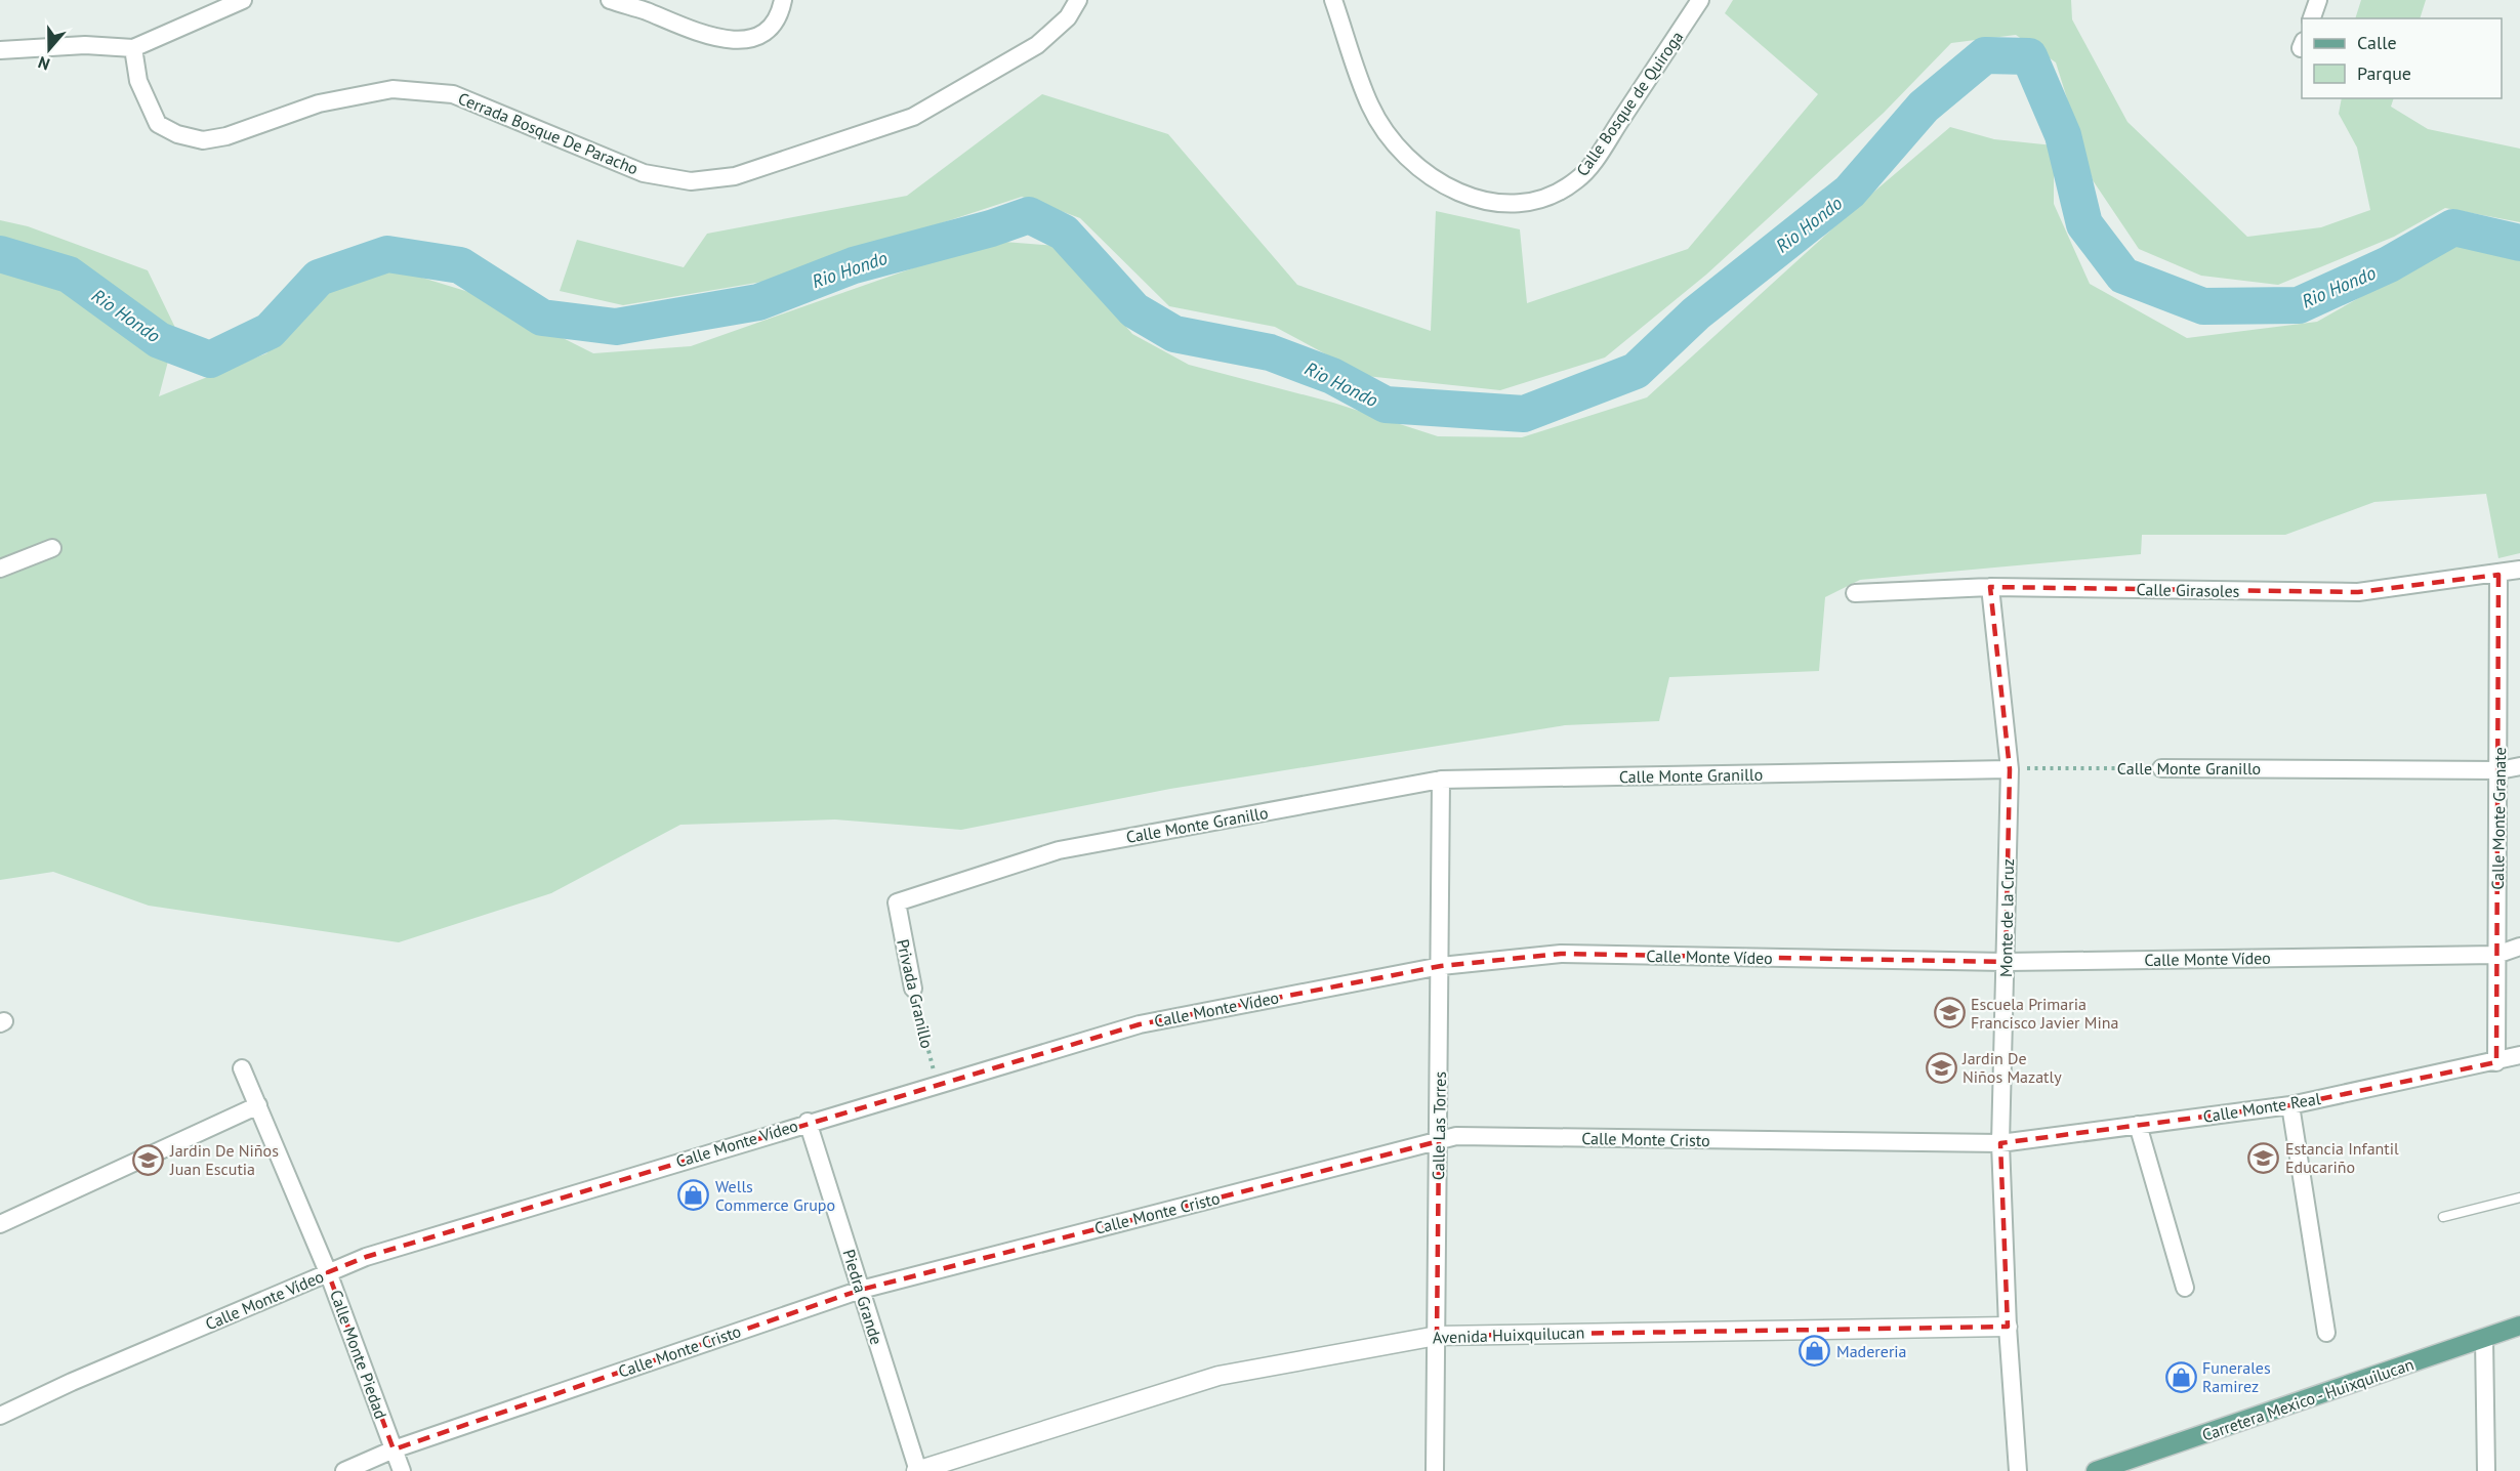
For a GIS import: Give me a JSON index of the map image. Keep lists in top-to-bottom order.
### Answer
{
  "streets": {
    "main road": ["Carretera Mexico - Huixquilucan"],
    "street": [
      "Calle Bosque de Quiroga",
      "Cerrada Bosque De Paracho",
      "Calle Girasoles",
      "Calle Monte Granillo",
      "Calle Monte Granate",
      "Monte de la Cruz",
      "Calle Monte Vídeo",
      "Privada Granillo",
      "Calle Monte Real",
      "Calle Las Torres",
      "Calle Monte Cristo",
      "Piedra Grande",
      "Avenida Huixquilucan",
      "Calle Monte Piedad"
    ]
  },
  "crossings": [
    ["Calle Girasoles", "Calle Monte Granate"],
    ["Calle Girasoles", "Monte de la Cruz"],
    ["Calle Monte Granillo", "Calle Monte Granate"],
    ["Calle Monte Granillo", "Monte de la Cruz"],
    ["Calle Monte Granillo", "Privada Granillo"],
    ["Calle Monte Granillo", "Calle Las Torres"],
    ["Calle Monte Granate", "Calle Monte Vídeo"],
    ["Calle Monte Granate", "Calle Monte Real"],
    ["Monte de la Cruz", "Calle Monte Vídeo"],
    ["Monte de la Cruz", "Calle Monte Real"],
    ["Monte de la Cruz", "Calle Monte Cristo"],
    ["Monte de la Cruz", "Avenida Huixquilucan"],
    ["Calle Monte Vídeo", "Privada Granillo"],
    ["Calle Monte Vídeo", "Calle Las Torres"],
    ["Calle Monte Vídeo", "Piedra Grande"],
    ["Calle Monte Vídeo", "Calle Monte Piedad"],
    ["Calle Monte Real", "Calle Monte Cristo"],
    ["Calle Las Torres", "Calle Monte Cristo"],
    ["Calle Las Torres", "Avenida Huixquilucan"],
    ["Calle Monte Cristo", "Piedra Grande"],
    ["Calle Monte Cristo", "Calle Monte Piedad"],
    ["Piedra Grande", "Avenida Huixquilucan"]
  ],
  "water": ["Rio Hondo"],
  "places": {
    "school or university": [
      "Escuela Primaria Francisco Javier Mina",
      "Jardin De Niños Mazatly",
      "Estancia Infantil Educariño",
      "Jardin De Niños Juan Escutia"
    ],
    "shop": ["Wells Commerce Grupo", "Madereria", "Funerales Ramirez"]
  },
  "legend": ["Calle", "Parque"],
  "north": "bottom"
}
